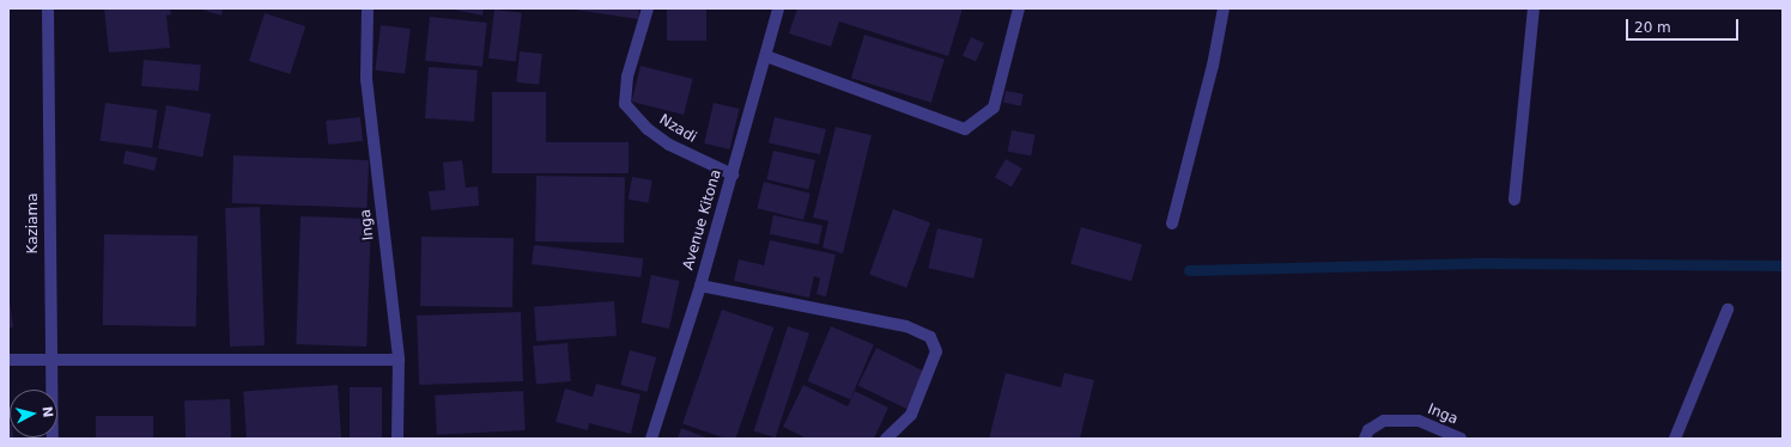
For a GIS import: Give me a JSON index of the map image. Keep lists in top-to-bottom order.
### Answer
{
  "streets": {
    "street": [
      "Nzadi",
      "Avenue Kitona",
      "Kaziama",
      "Inga"
    ]
  },
  "crossings": [
    ["Nzadi", "Avenue Kitona"]
  ],
  "scale_bar": "20 m",
  "north": "right"
}
